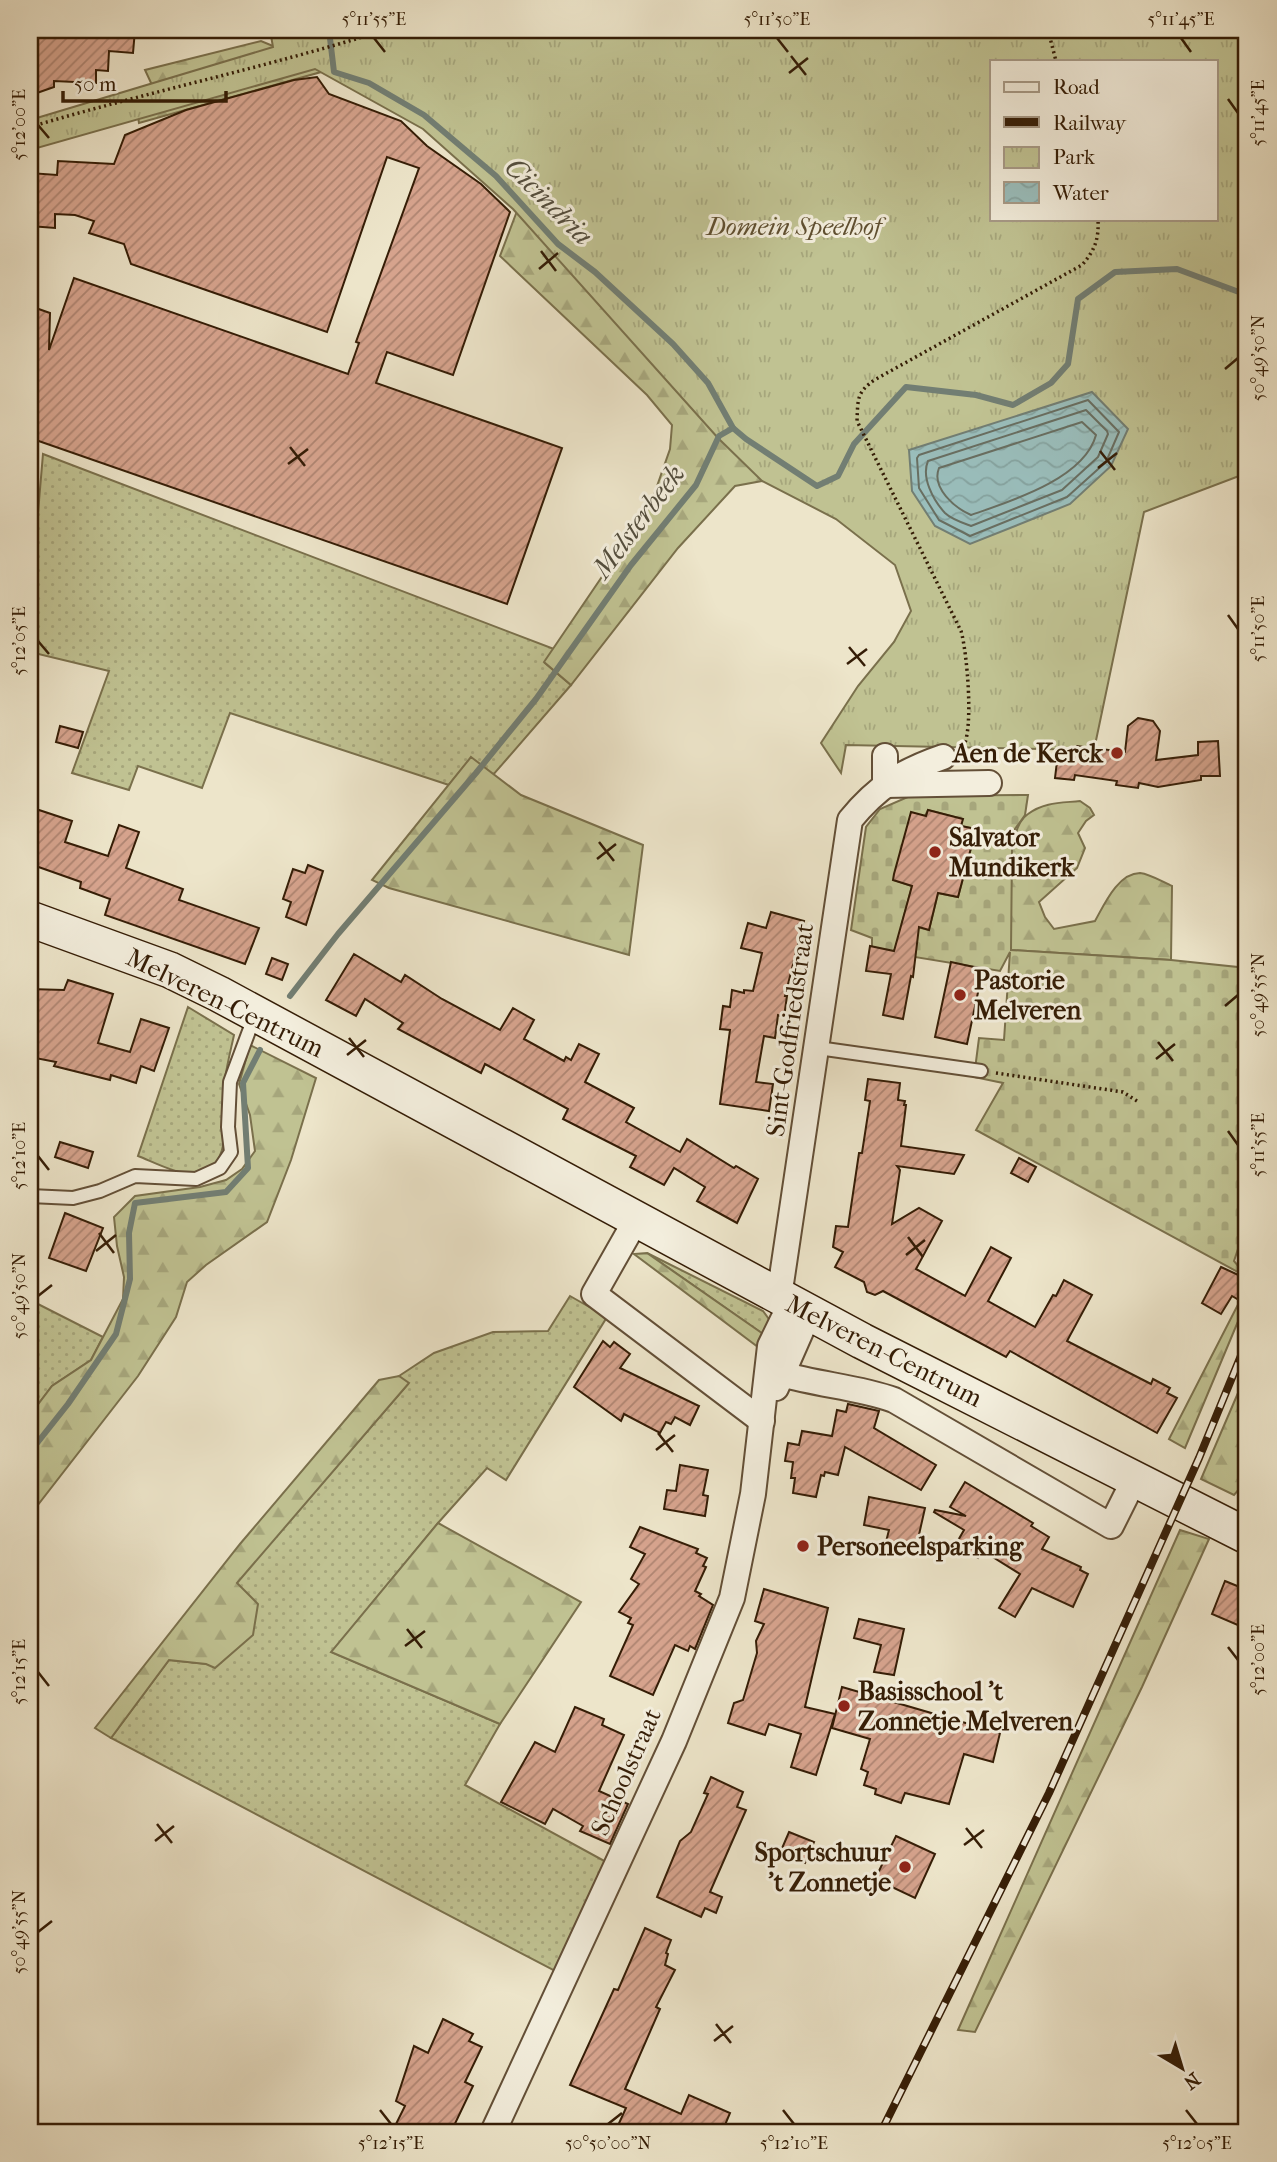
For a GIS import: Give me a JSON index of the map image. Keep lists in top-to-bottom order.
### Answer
{
  "streets": {
    "main road": ["Melveren-Centrum"],
    "street": ["Sint-Godfriedstraat", "Schoolstraat"]
  },
  "crossings": [
    ["Melveren-Centrum", "Sint-Godfriedstraat"],
    ["Melveren-Centrum", "Schoolstraat"],
    ["Sint-Godfriedstraat", "Schoolstraat"]
  ],
  "water": ["Cicindria", "Melsterbeek"],
  "parks": ["Domein Speelhof"],
  "places": [
    "Aen de Kerck",
    "Salvator Mundikerk",
    "Pastorie Melveren",
    "Personeelsparking",
    "Basisschool 't Zonnetje Melveren",
    "Sportschuur 't Zonnetje"
  ],
  "legend": [
    "Road",
    "Railway",
    "Park",
    "Water"
  ],
  "scale_bar": "50 m",
  "north": "bottom right",
  "coordinates": [
    "5°11'55\"E",
    "5°11'50\"E",
    "5°11'45\"E",
    "5°12'00\"E",
    "50°49'50\"N",
    "5°12'05\"E",
    "50°49'55\"N",
    "5°12'10\"E",
    "5°12'15\"E",
    "50°50'00\"N"
  ]
}
